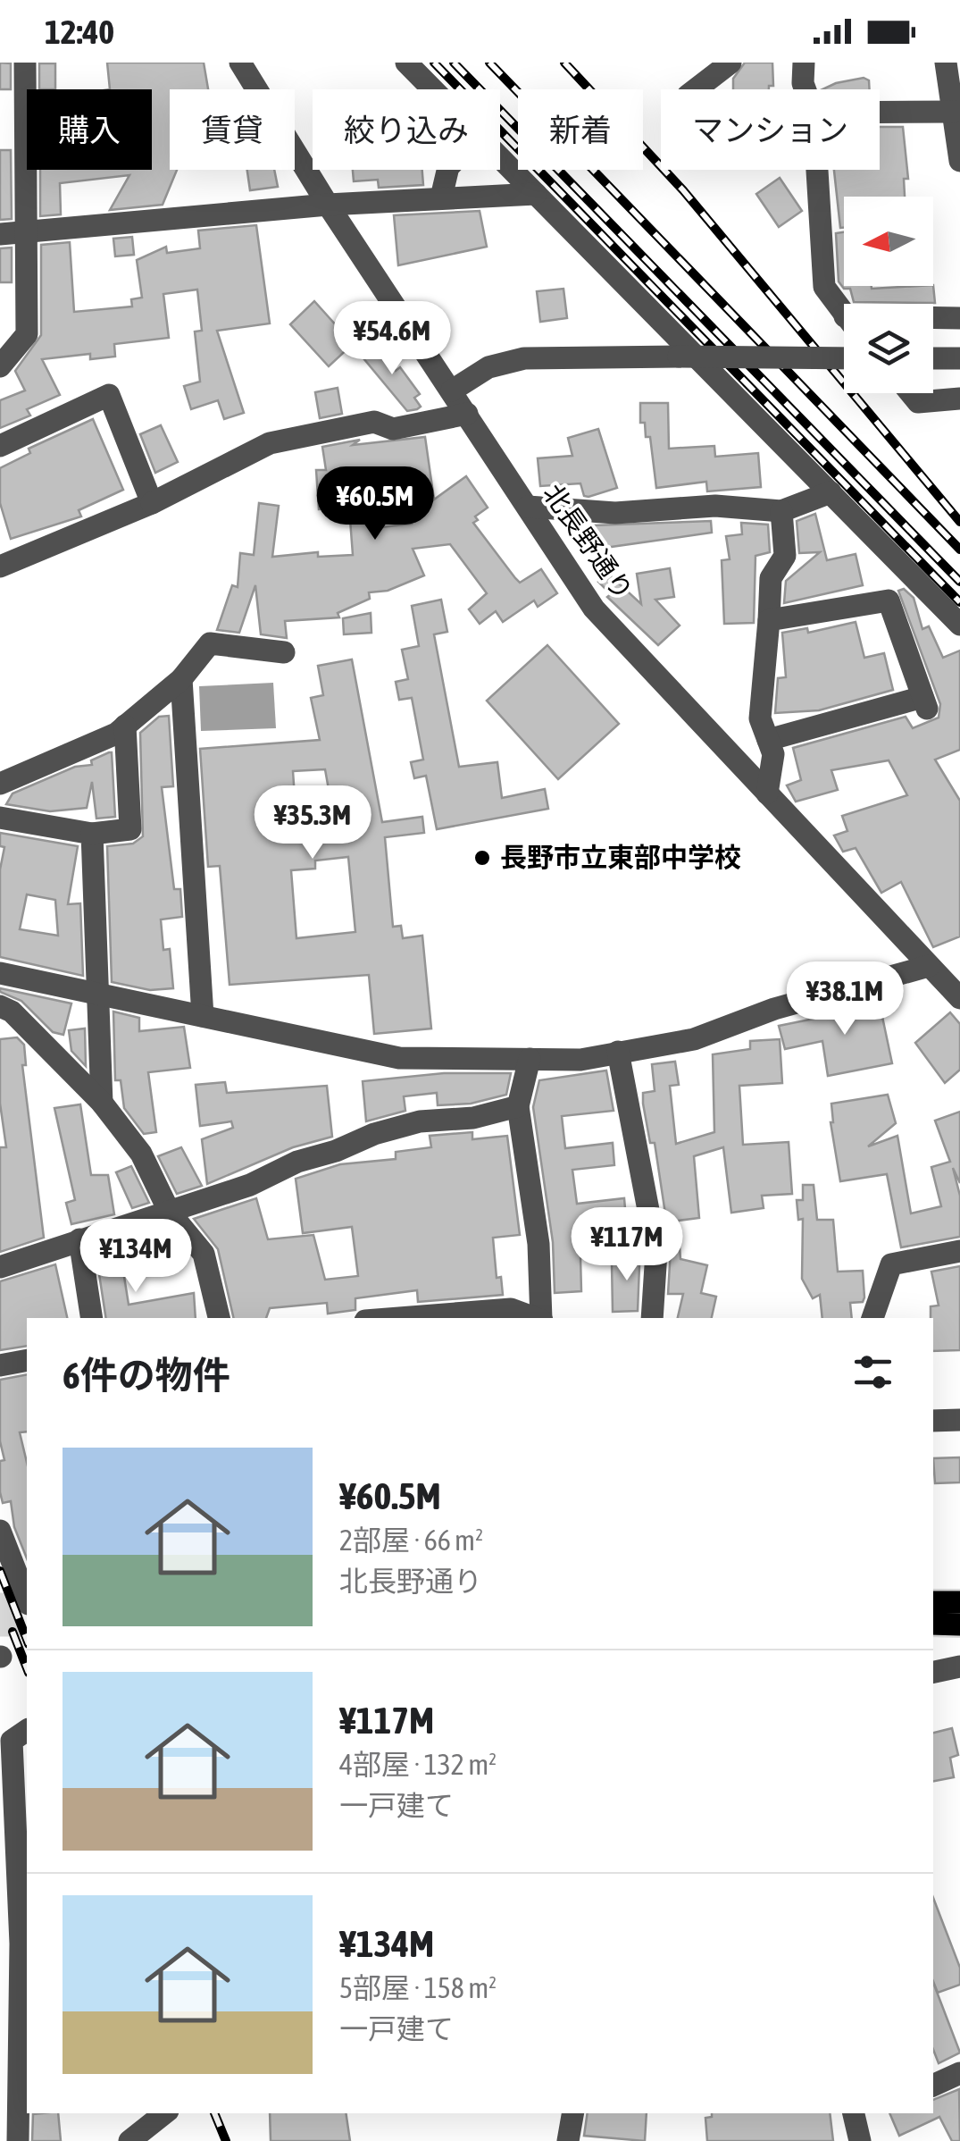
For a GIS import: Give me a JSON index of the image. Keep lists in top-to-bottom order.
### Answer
{
  "streets": {
    "street": ["北長野通り"]
  },
  "places": ["長野市立東部中学校"],
  "north": "left",
  "page": {
    "status": "12:40",
    "chip": [
      "購入",
      "賃貸",
      "絞り込み",
      "新着",
      "マンション"
    ],
    "price": [
      "¥54.6M",
      "¥60.5M",
      "¥35.3M",
      "¥38.1M",
      "¥117M",
      "¥134M"
    ],
    "heading": "6件の物件",
    "list": [
      {
        "name": "¥60.5M",
        "note": "2部屋 · 66 m² · 北長野通り"
      },
      {
        "name": "¥117M",
        "note": "4部屋 · 132 m² · 一戸建て"
      },
      {
        "name": "¥134M",
        "note": "5部屋 · 158 m² · 一戸建て"
      }
    ]
  }
}
